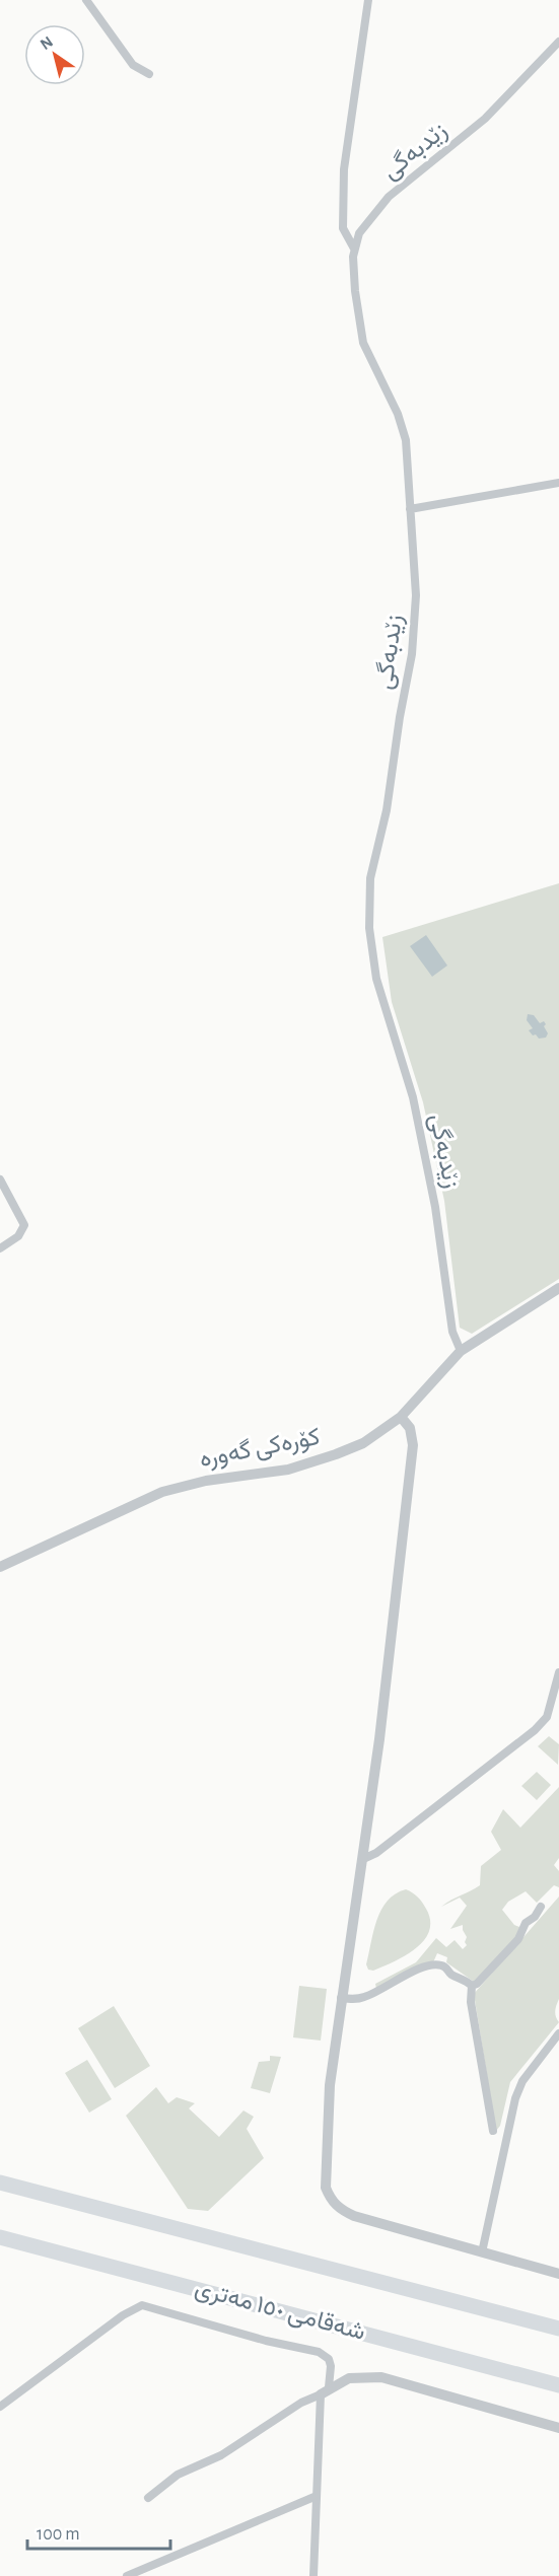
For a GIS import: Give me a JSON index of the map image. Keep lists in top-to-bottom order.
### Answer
{
  "streets": {
    "highway": ["شەقامی ١٥٠ مەتری"],
    "street": ["زێدبەگی", "کۆرەکی گەورە"]
  },
  "crossings": [
    ["زێدبەگی", "کۆرەکی گەورە"]
  ],
  "scale_bar": "100 m",
  "north": "top left"
}
